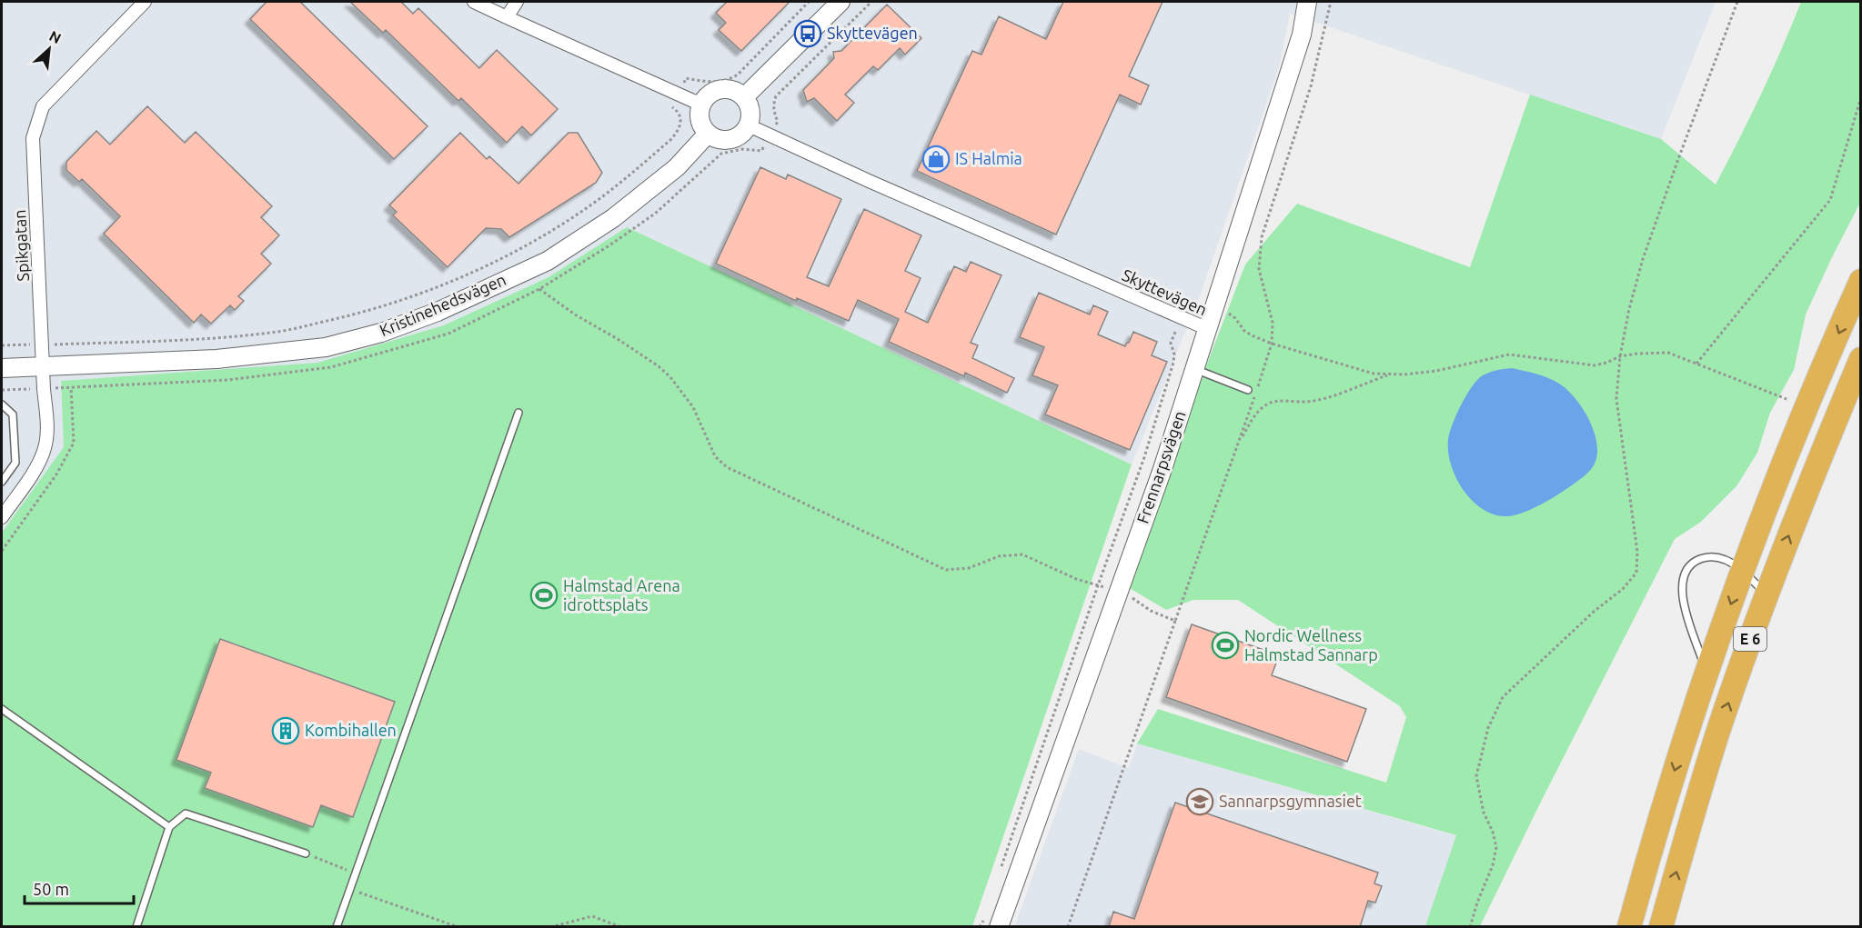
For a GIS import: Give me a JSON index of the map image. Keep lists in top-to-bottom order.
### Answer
{
  "streets": {
    "highway": ["E 6"],
    "street": [
      "Spikgatan",
      "Skyttevägen",
      "Kristinehedsvägen",
      "Frennarpsvägen"
    ]
  },
  "crossings": [
    ["Spikgatan", "Kristinehedsvägen"],
    ["Skyttevägen", "Kristinehedsvägen"],
    ["Skyttevägen", "Frennarpsvägen"]
  ],
  "places": {
    "bus stop": ["Skyttevägen"],
    "shop": ["IS Halmia"],
    "sports": ["Halmstad Arena idrottsplats", "Nordic Wellness Halmstad Sannarp"],
    "building": ["Kombihallen"],
    "school or university": ["Sannarpsgymnasiet"]
  },
  "scale_bar": "50 m",
  "north": "top right"
}
